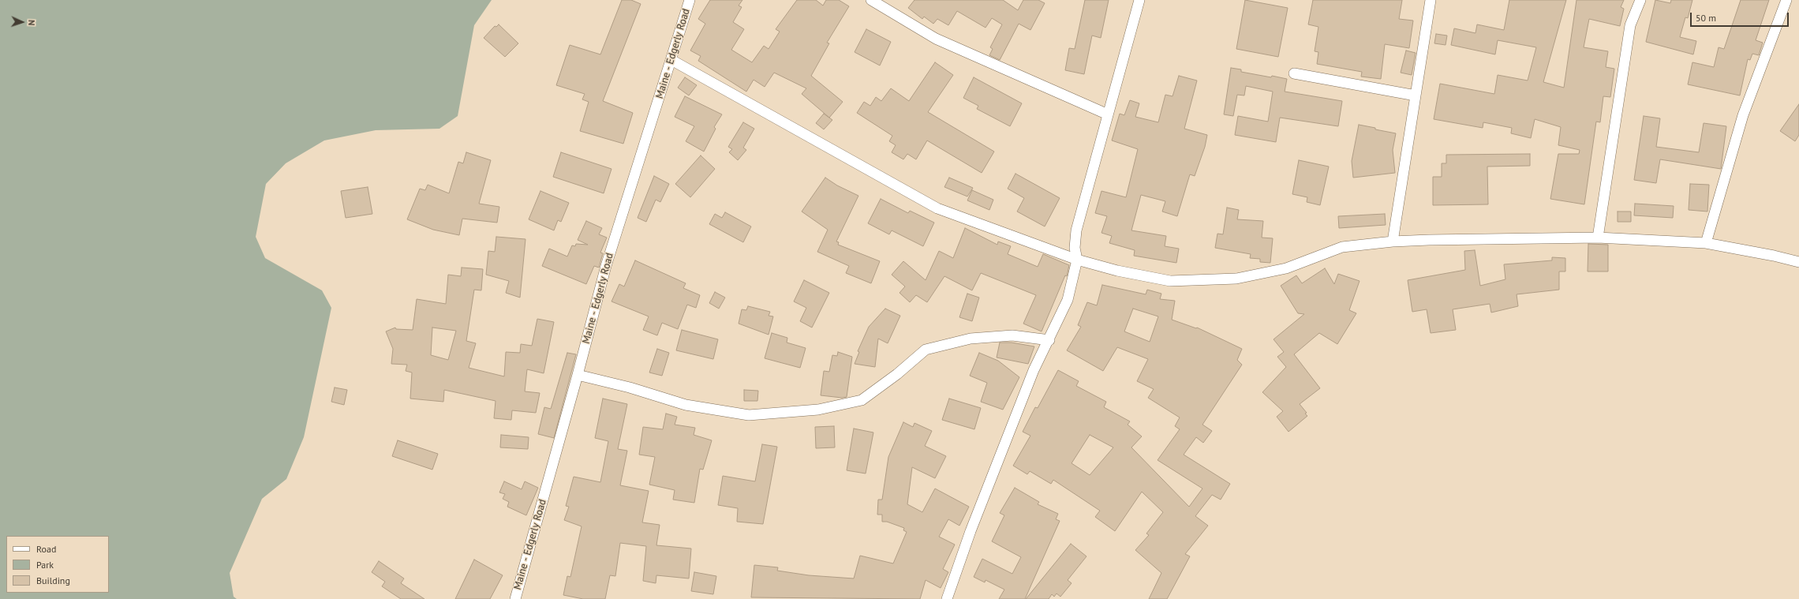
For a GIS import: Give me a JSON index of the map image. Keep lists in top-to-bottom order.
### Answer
{
  "streets": {
    "street": ["Maine - Edgerly Road"]
  },
  "legend": ["Road", "Park", "Building"],
  "scale_bar": "50 m",
  "north": "right"
}
